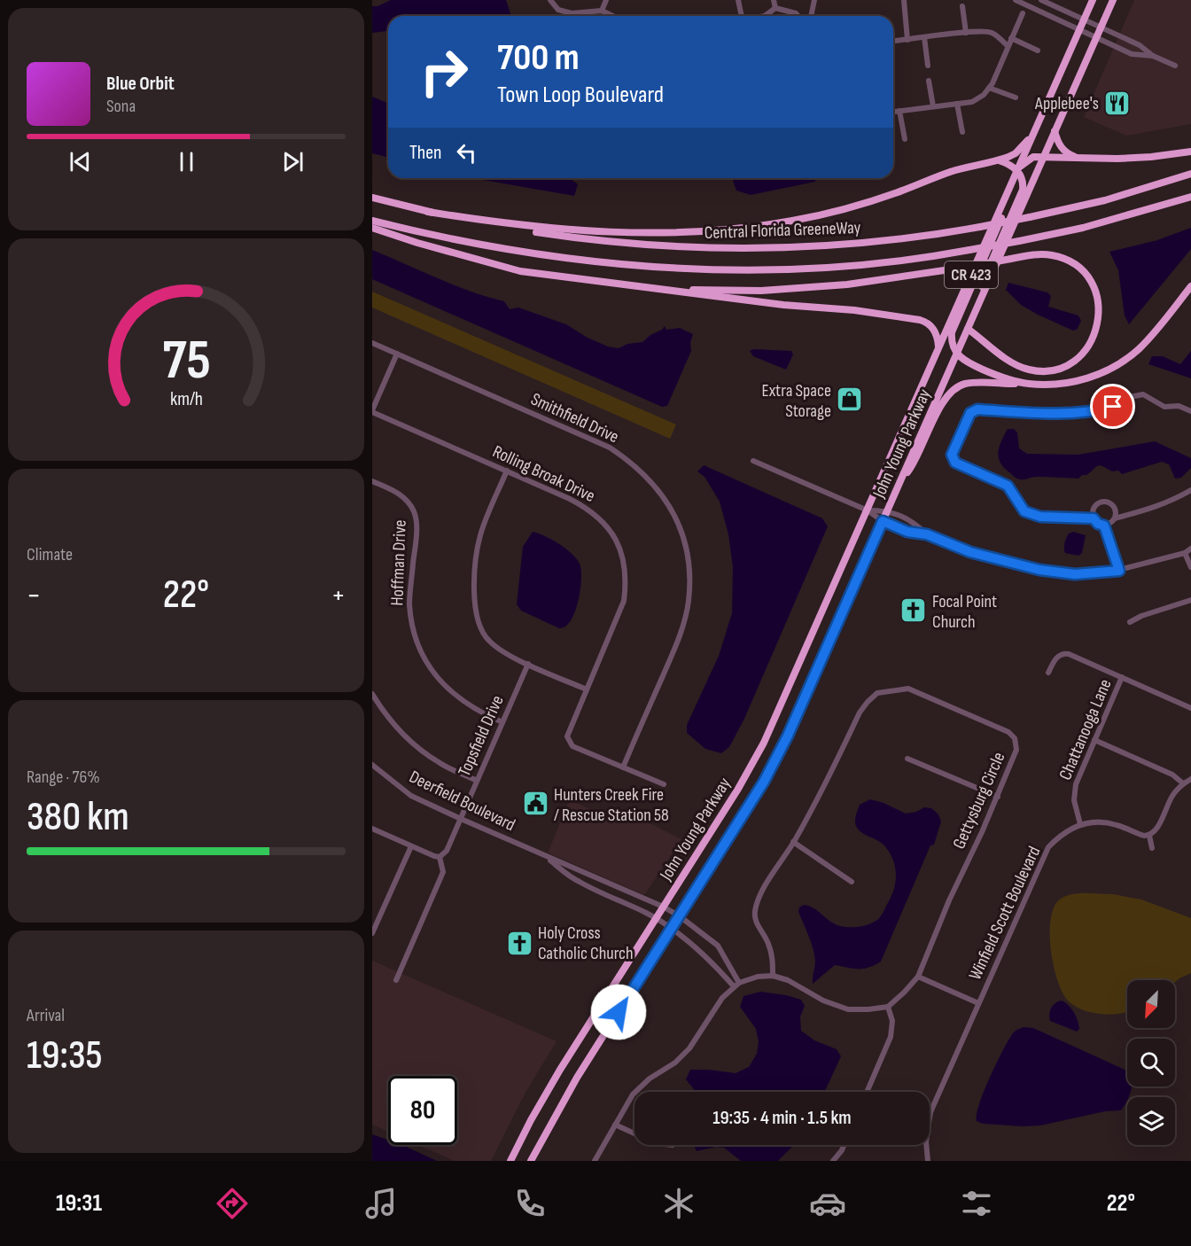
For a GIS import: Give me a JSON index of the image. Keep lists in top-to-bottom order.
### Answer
{
  "streets": {
    "highway": ["Central Florida GreeneWay", "CR 423", "John Young Parkway"],
    "street": [
      "Smithfield Drive",
      "Rolling Broak Drive",
      "Hoffman Drive",
      "Chattanooga Lane",
      "Topsfield Drive",
      "Deerfield Boulevard",
      "Gettysburg Circle",
      "Winfield Scott Boulevard"
    ]
  },
  "crossings": [
    ["Smithfield Drive", "Rolling Broak Drive"],
    ["John Young Parkway", "Deerfield Boulevard"],
    ["Rolling Broak Drive", "Topsfield Drive"],
    ["Hoffman Drive", "Topsfield Drive"],
    ["Chattanooga Lane", "Winfield Scott Boulevard"],
    ["Topsfield Drive", "Deerfield Boulevard"]
  ],
  "places": {
    "restaurant": ["Applebee's"],
    "shop": ["Extra Space Storage"],
    "church": ["Focal Point Church", "Holy Cross Catholic Church"],
    "public building": ["Hunters Creek Fire / Rescue Station 58"]
  },
  "north": "bottom left",
  "page": {
    "turn": ["700 m", "Town Loop Boulevard"],
    "song": ["Blue Orbit", "Sona"],
    "then": "Then",
    "tile": [
      "Climate",
      ["Range · 76%", "380 km"],
      ["Arrival", "19:35"]
    ],
    "heat": ["−", "22°", "+"],
    "limit": "80",
    "trip": "19:35 · 4 min · 1.5 km",
    "tabs": ["19:31", "22°"],
    "gauge": ["75", "km/h"]
  }
}
